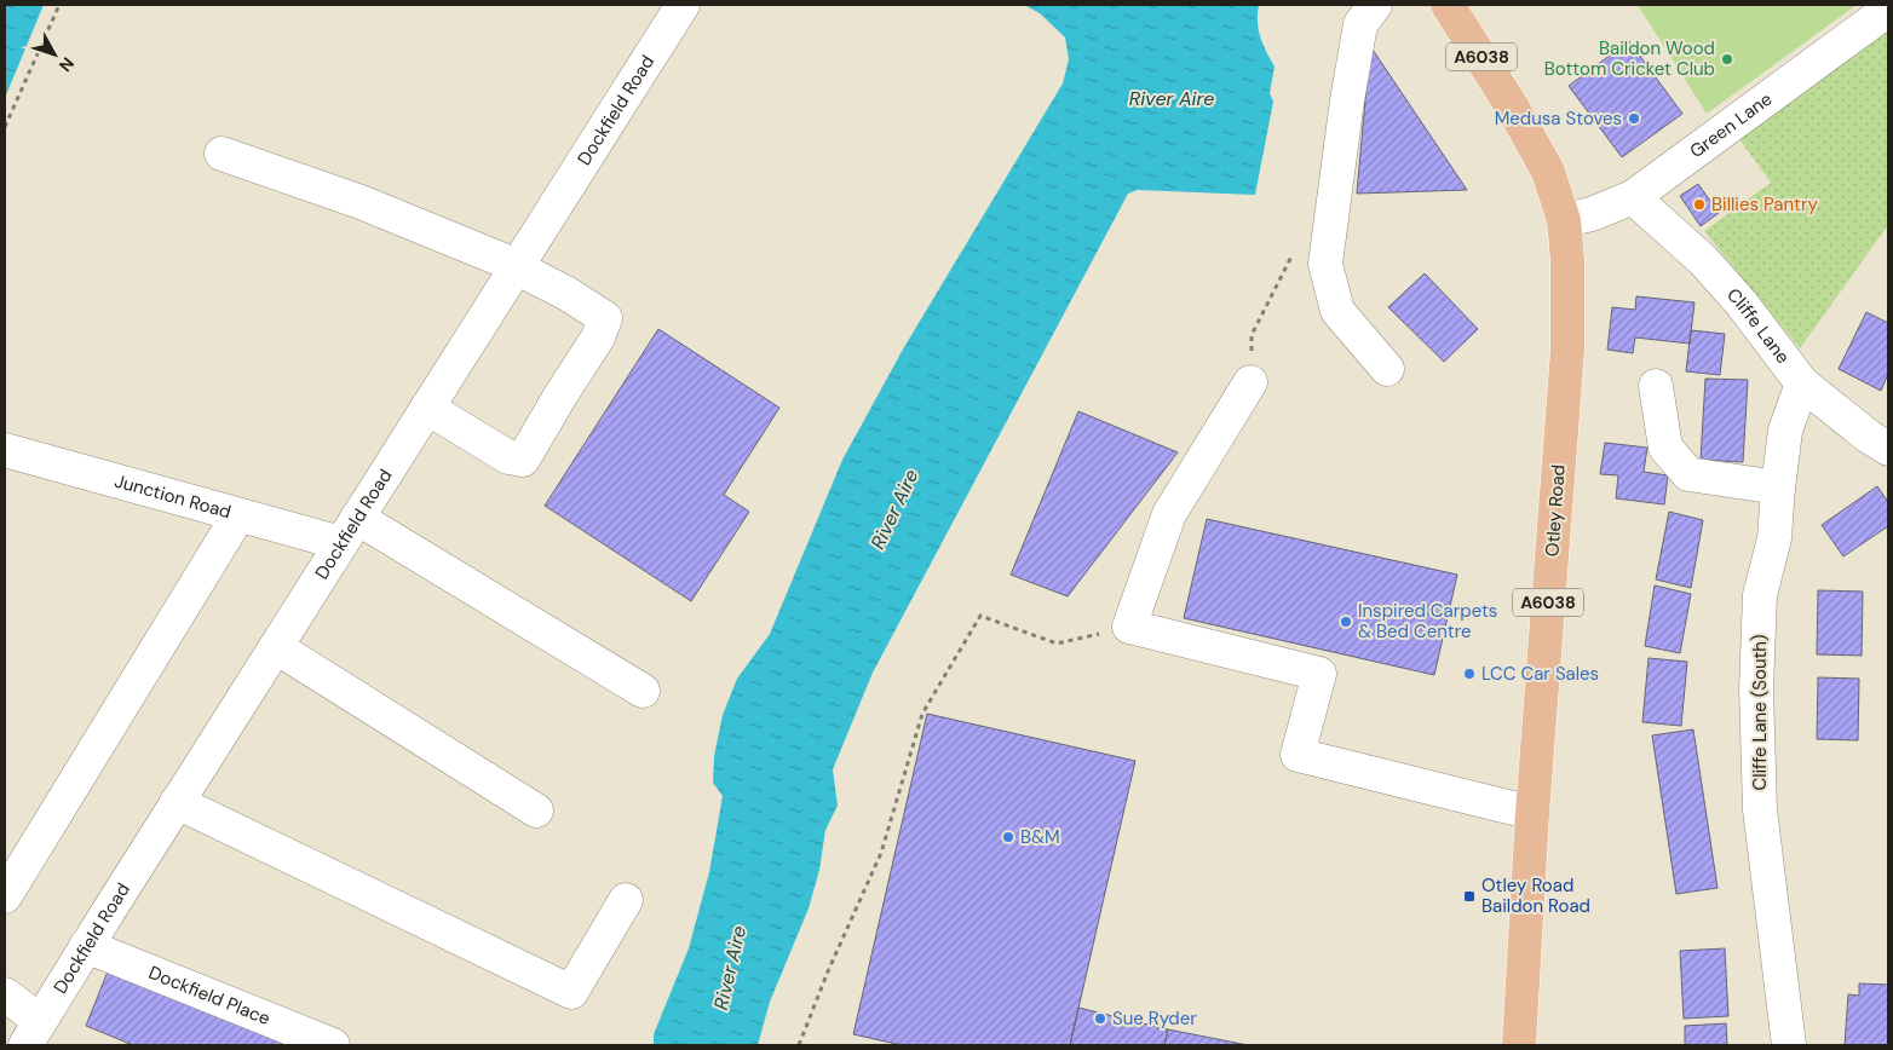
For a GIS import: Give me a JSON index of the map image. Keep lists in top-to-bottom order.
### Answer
{
  "streets": {
    "main road": ["A6038", "Otley Road"],
    "street": [
      "Dockfield Road",
      "Green Lane",
      "Cliffe Lane",
      "Junction Road",
      "Cliffe Lane (South)",
      "Dockfield Place"
    ]
  },
  "crossings": [
    ["Dockfield Road", "Junction Road"],
    ["Dockfield Road", "Dockfield Place"],
    ["Green Lane", "Cliffe Lane"],
    ["Green Lane", "Otley Road"],
    ["Cliffe Lane", "Cliffe Lane (South)"]
  ],
  "water": ["River Aire"],
  "places": {
    "other": [
      "Baildon Wood Bottom Cricket Club",
      "Medusa Stoves",
      "Billies Pantry",
      "Inspired Carpets & Bed Centre",
      "LCC Car Sales",
      "B&M",
      "Sue Ryder"
    ],
    "transit": ["Otley Road Baildon Road"]
  },
  "north": "bottom right"
}
